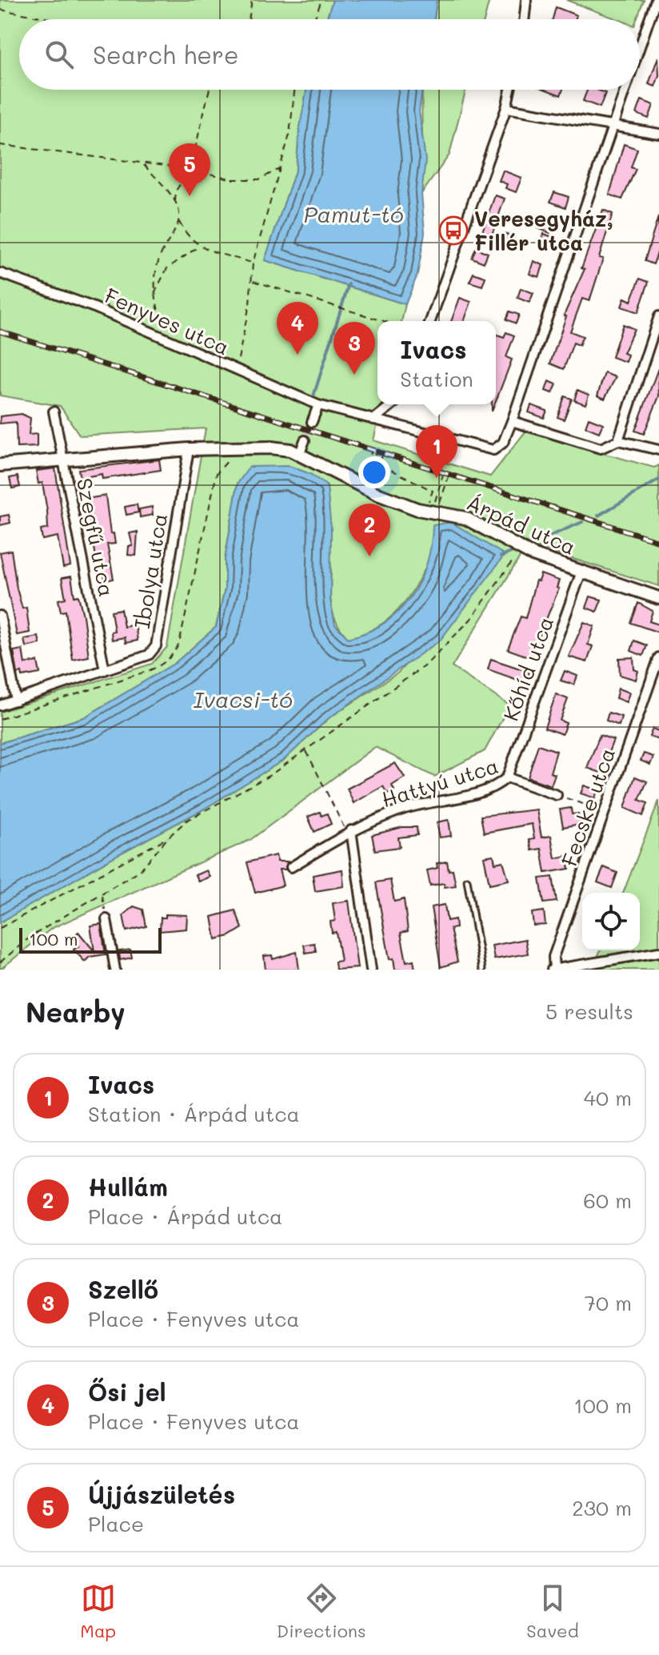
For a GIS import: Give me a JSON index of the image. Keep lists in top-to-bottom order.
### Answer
{
  "streets": {
    "street": [
      "Fenyves utca",
      "Árpád utca",
      "Szegfű utca",
      "Ibolya utca",
      "Kőhíd utca",
      "Hattyú utca",
      "Fecske utca"
    ]
  },
  "crossings": [
    ["Árpád utca", "Szegfű utca"],
    ["Árpád utca", "Ibolya utca"],
    ["Árpád utca", "Kőhíd utca"],
    ["Szegfű utca", "Ibolya utca"],
    ["Kőhíd utca", "Hattyú utca"]
  ],
  "water": ["Pamut-tó", "Ivacsi-tó"],
  "places": {
    "bus stop": ["Veresegyház, Fillér utca"]
  },
  "scale_bar": "100 m",
  "page": {
    "search": "Search here",
    "pins": [
      "5",
      "4",
      "3",
      "1",
      "2"
    ],
    "popup": ["Ivacs", "Station"],
    "scale": "100 m",
    "heading": ["Nearby", "5 results"],
    "list": [
      {
        "mark": "1",
        "name": "Ivacs",
        "note": "Station · Árpád utca",
        "value": "40 m"
      },
      {
        "mark": "2",
        "name": "Hullám",
        "note": "Place · Árpád utca",
        "value": "60 m"
      },
      {
        "mark": "3",
        "name": "Szellő",
        "note": "Place · Fenyves utca",
        "value": "70 m"
      },
      {
        "mark": "4",
        "name": "Ősi jel",
        "note": "Place · Fenyves utca",
        "value": "100 m"
      },
      {
        "mark": "5",
        "name": "Újjászületés",
        "note": "Place",
        "value": "230 m"
      }
    ],
    "nav": ["Map", "Directions", "Saved"]
  }
}
